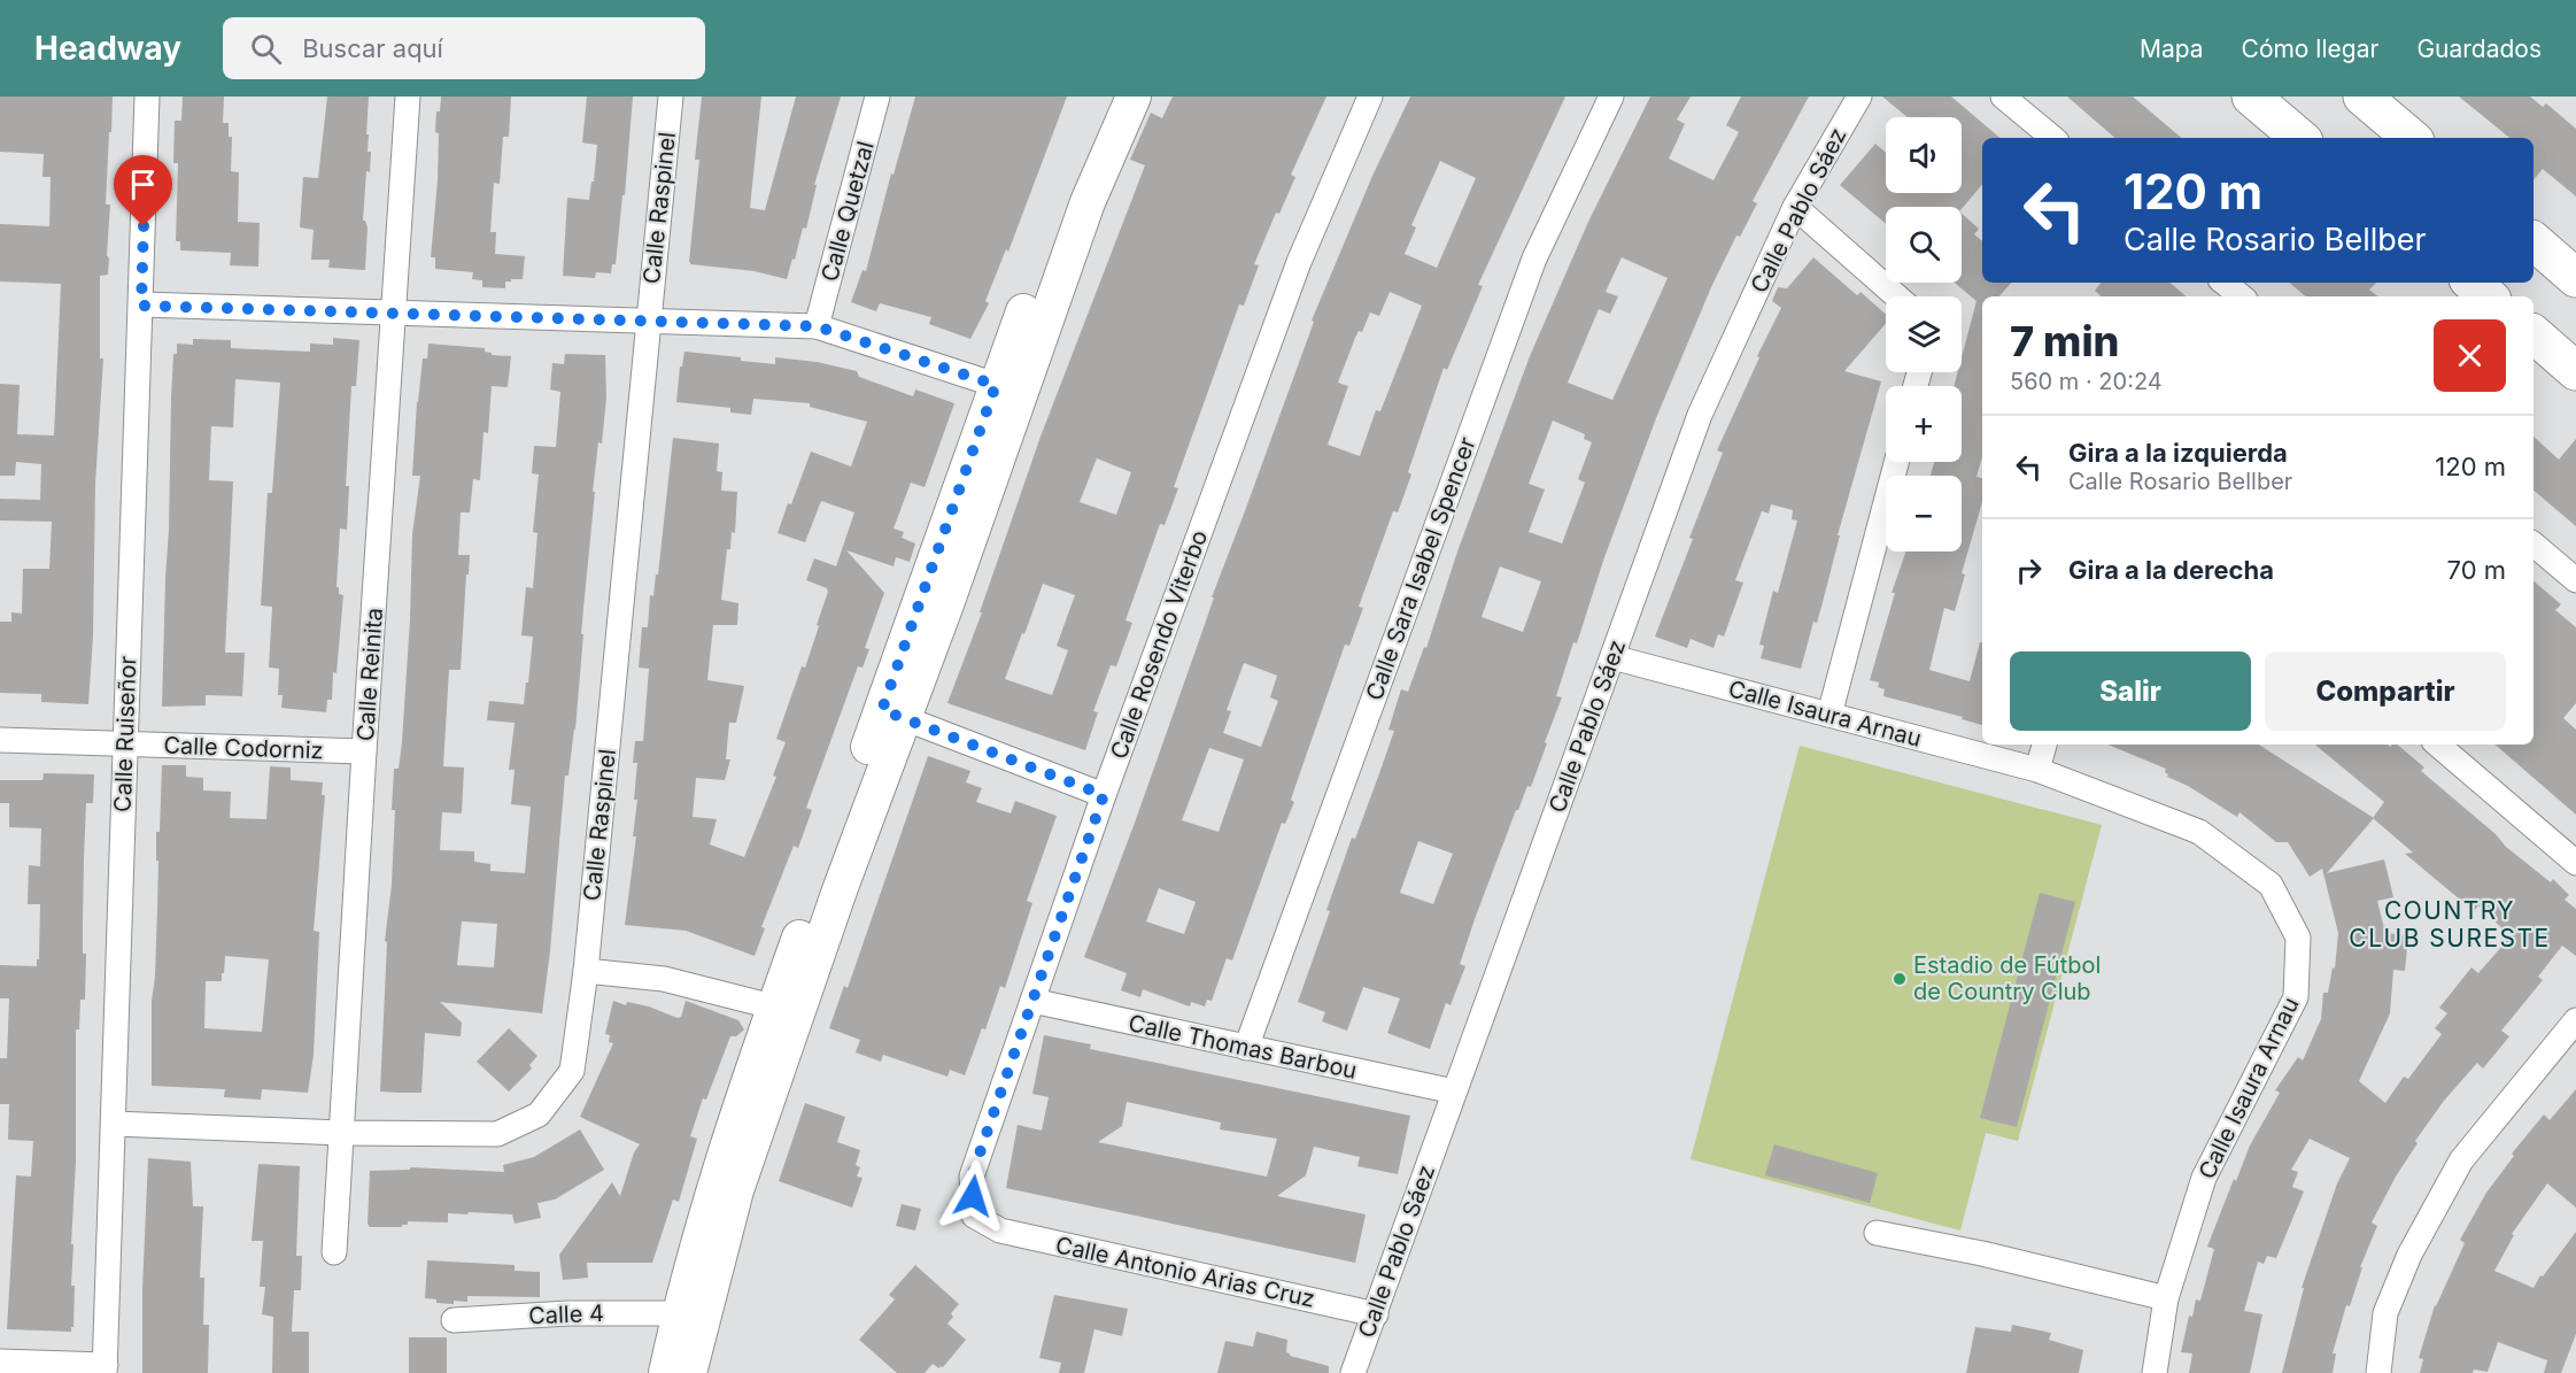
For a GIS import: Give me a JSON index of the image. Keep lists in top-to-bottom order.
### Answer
{
  "streets": {
    "street": [
      "Calle Raspinel",
      "Calle Pablo Sáez",
      "Calle Quetzal",
      "Calle Sara Isabel Spencer",
      "Calle Rosendo Viterbo",
      "Calle Reinita",
      "Calle Isaura Arnau",
      "Calle Ruiseñor",
      "Calle Codorniz",
      "Calle Thomas Barbou",
      "Calle Antonio Arias Cruz",
      "Calle 4"
    ]
  },
  "crossings": [
    ["Calle Raspinel", "Calle Reinita"],
    ["Calle Raspinel", "Calle Ruiseñor"],
    ["Calle Pablo Sáez", "Calle Isaura Arnau"],
    ["Calle Pablo Sáez", "Calle Thomas Barbou"],
    ["Calle Pablo Sáez", "Calle Antonio Arias Cruz"],
    ["Calle Sara Isabel Spencer", "Calle Thomas Barbou"],
    ["Calle Rosendo Viterbo", "Calle Thomas Barbou"],
    ["Calle Rosendo Viterbo", "Calle Antonio Arias Cruz"],
    ["Calle Reinita", "Calle Codorniz"],
    ["Calle Ruiseñor", "Calle Codorniz"]
  ],
  "districts": ["COUNTRY CLUB SURESTE"],
  "places": ["Estadio de Fútbol de Country Club"],
  "page": {
    "header": "Headway",
    "search": "Buscar aquí",
    "nav": ["Mapa", "Cómo llegar", "Guardados"],
    "map_buttons": ["+", "−"],
    "turn": ["120 m", "Calle Rosario Bellber"],
    "heading": ["7 min", "560 m · 20:24"],
    "list": [
      {
        "name": "Gira a la izquierda",
        "note": "Calle Rosario Bellber",
        "value": "120 m"
      },
      {
        "name": "Gira a la derecha",
        "value": "70 m"
      }
    ],
    "buttons": ["Salir", "Compartir"]
  }
}
